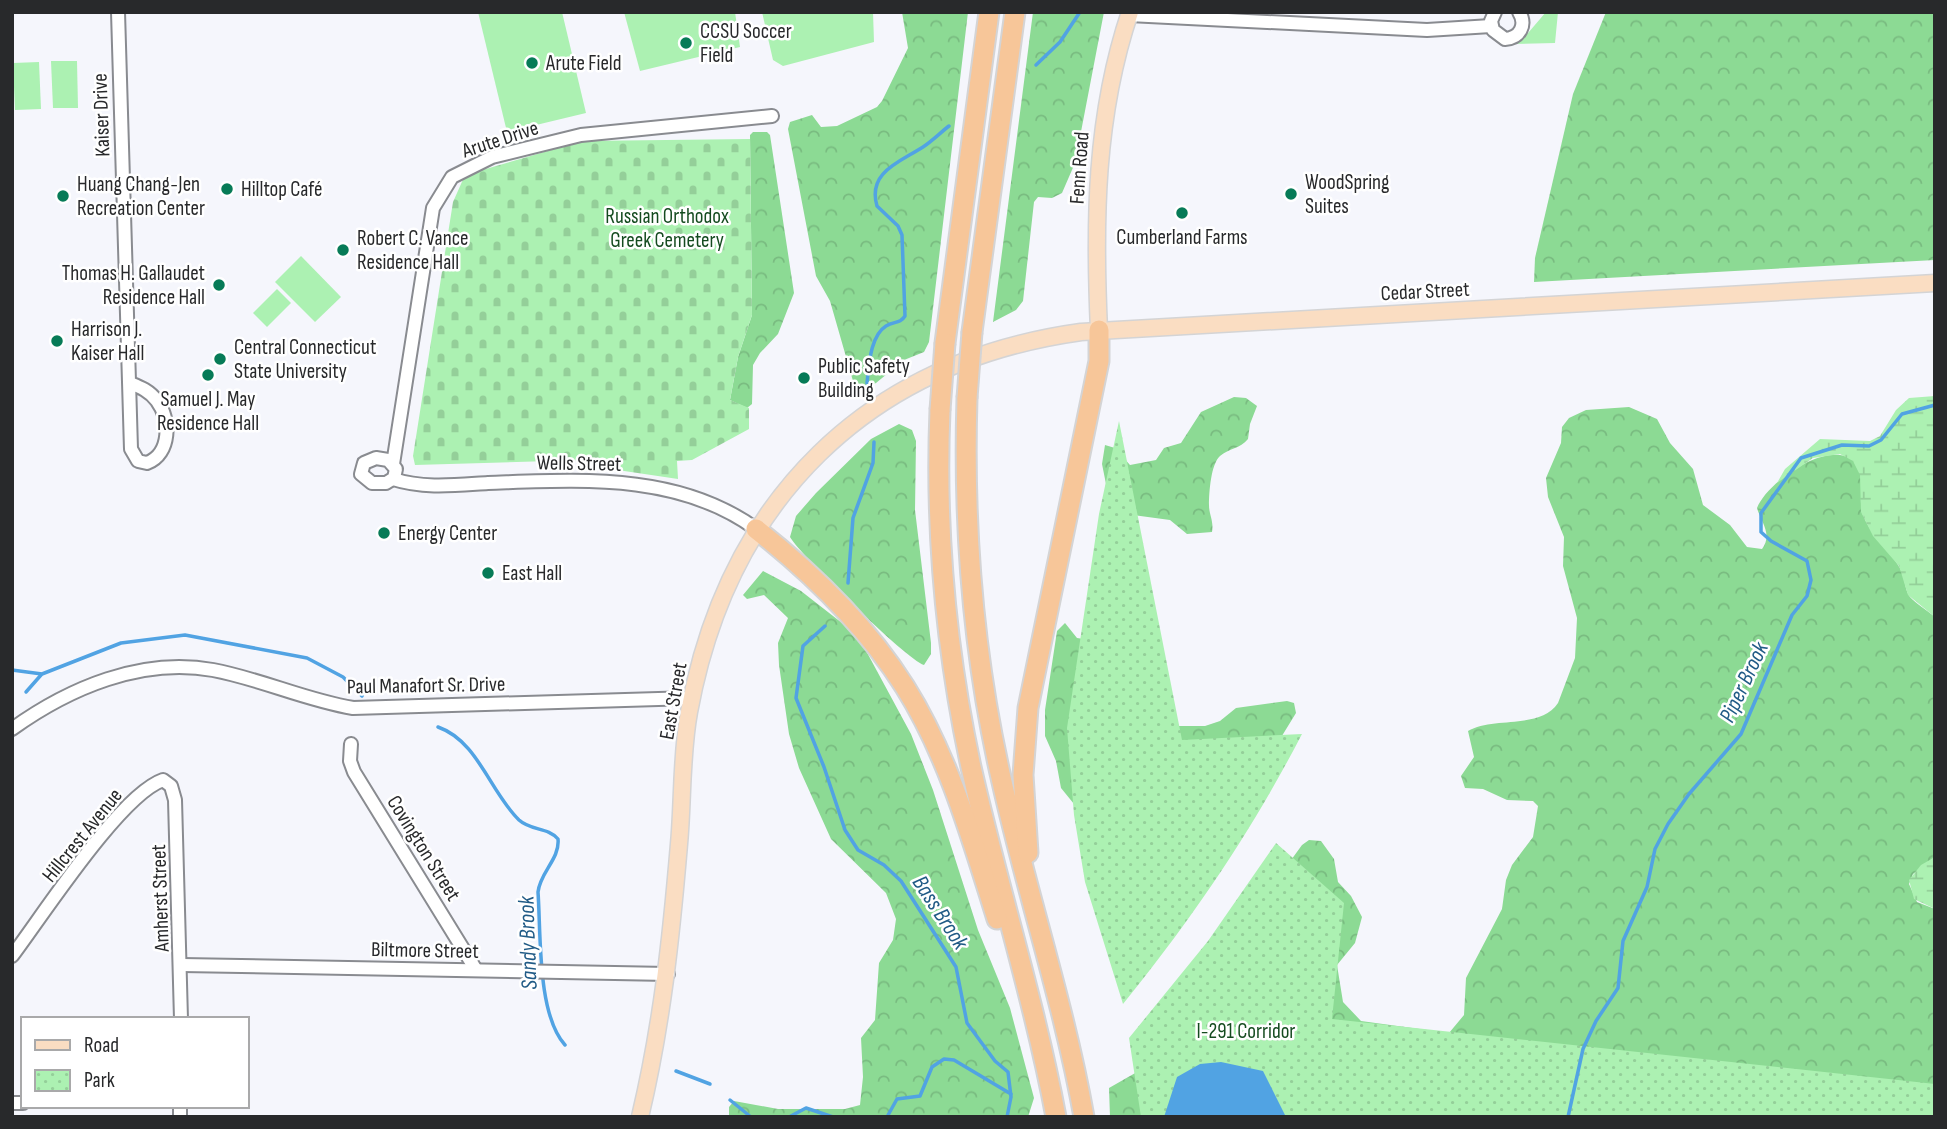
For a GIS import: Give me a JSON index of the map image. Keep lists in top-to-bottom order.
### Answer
{
  "streets": {
    "main road": ["Fenn Road", "Cedar Street", "East Street"],
    "street": [
      "Kaiser Drive",
      "Arute Drive",
      "Wells Street",
      "Paul Manafort Sr. Drive",
      "Hillcrest Avenue",
      "Covington Street",
      "Amherst Street",
      "Biltmore Street"
    ]
  },
  "crossings": [
    ["Arute Drive", "Wells Street"],
    ["Fenn Road", "Cedar Street"],
    ["Cedar Street", "East Street"],
    ["Wells Street", "East Street"],
    ["Paul Manafort Sr. Drive", "East Street"],
    ["East Street", "Biltmore Street"],
    ["Hillcrest Avenue", "Amherst Street"],
    ["Covington Street", "Biltmore Street"],
    ["Amherst Street", "Biltmore Street"]
  ],
  "water": ["Piper Brook", "Bass Brook", "Sandy Brook"],
  "parks": ["Russian Orthodox Greek Cemetery", "I-291 Corridor"],
  "places": [
    "CCSU Soccer Field",
    "Arute Field",
    "Hilltop Café",
    "WoodSpring Suites",
    "Huang Chang-Jen Recreation Center",
    "Cumberland Farms",
    "Robert C. Vance Residence Hall",
    "Thomas H. Gallaudet Residence Hall",
    "Harrison J. Kaiser Hall",
    "Central Connecticut State University",
    "Samuel J. May Residence Hall",
    "Public Safety Building",
    "Energy Center",
    "East Hall"
  ],
  "legend": ["Road", "Park"]
}
